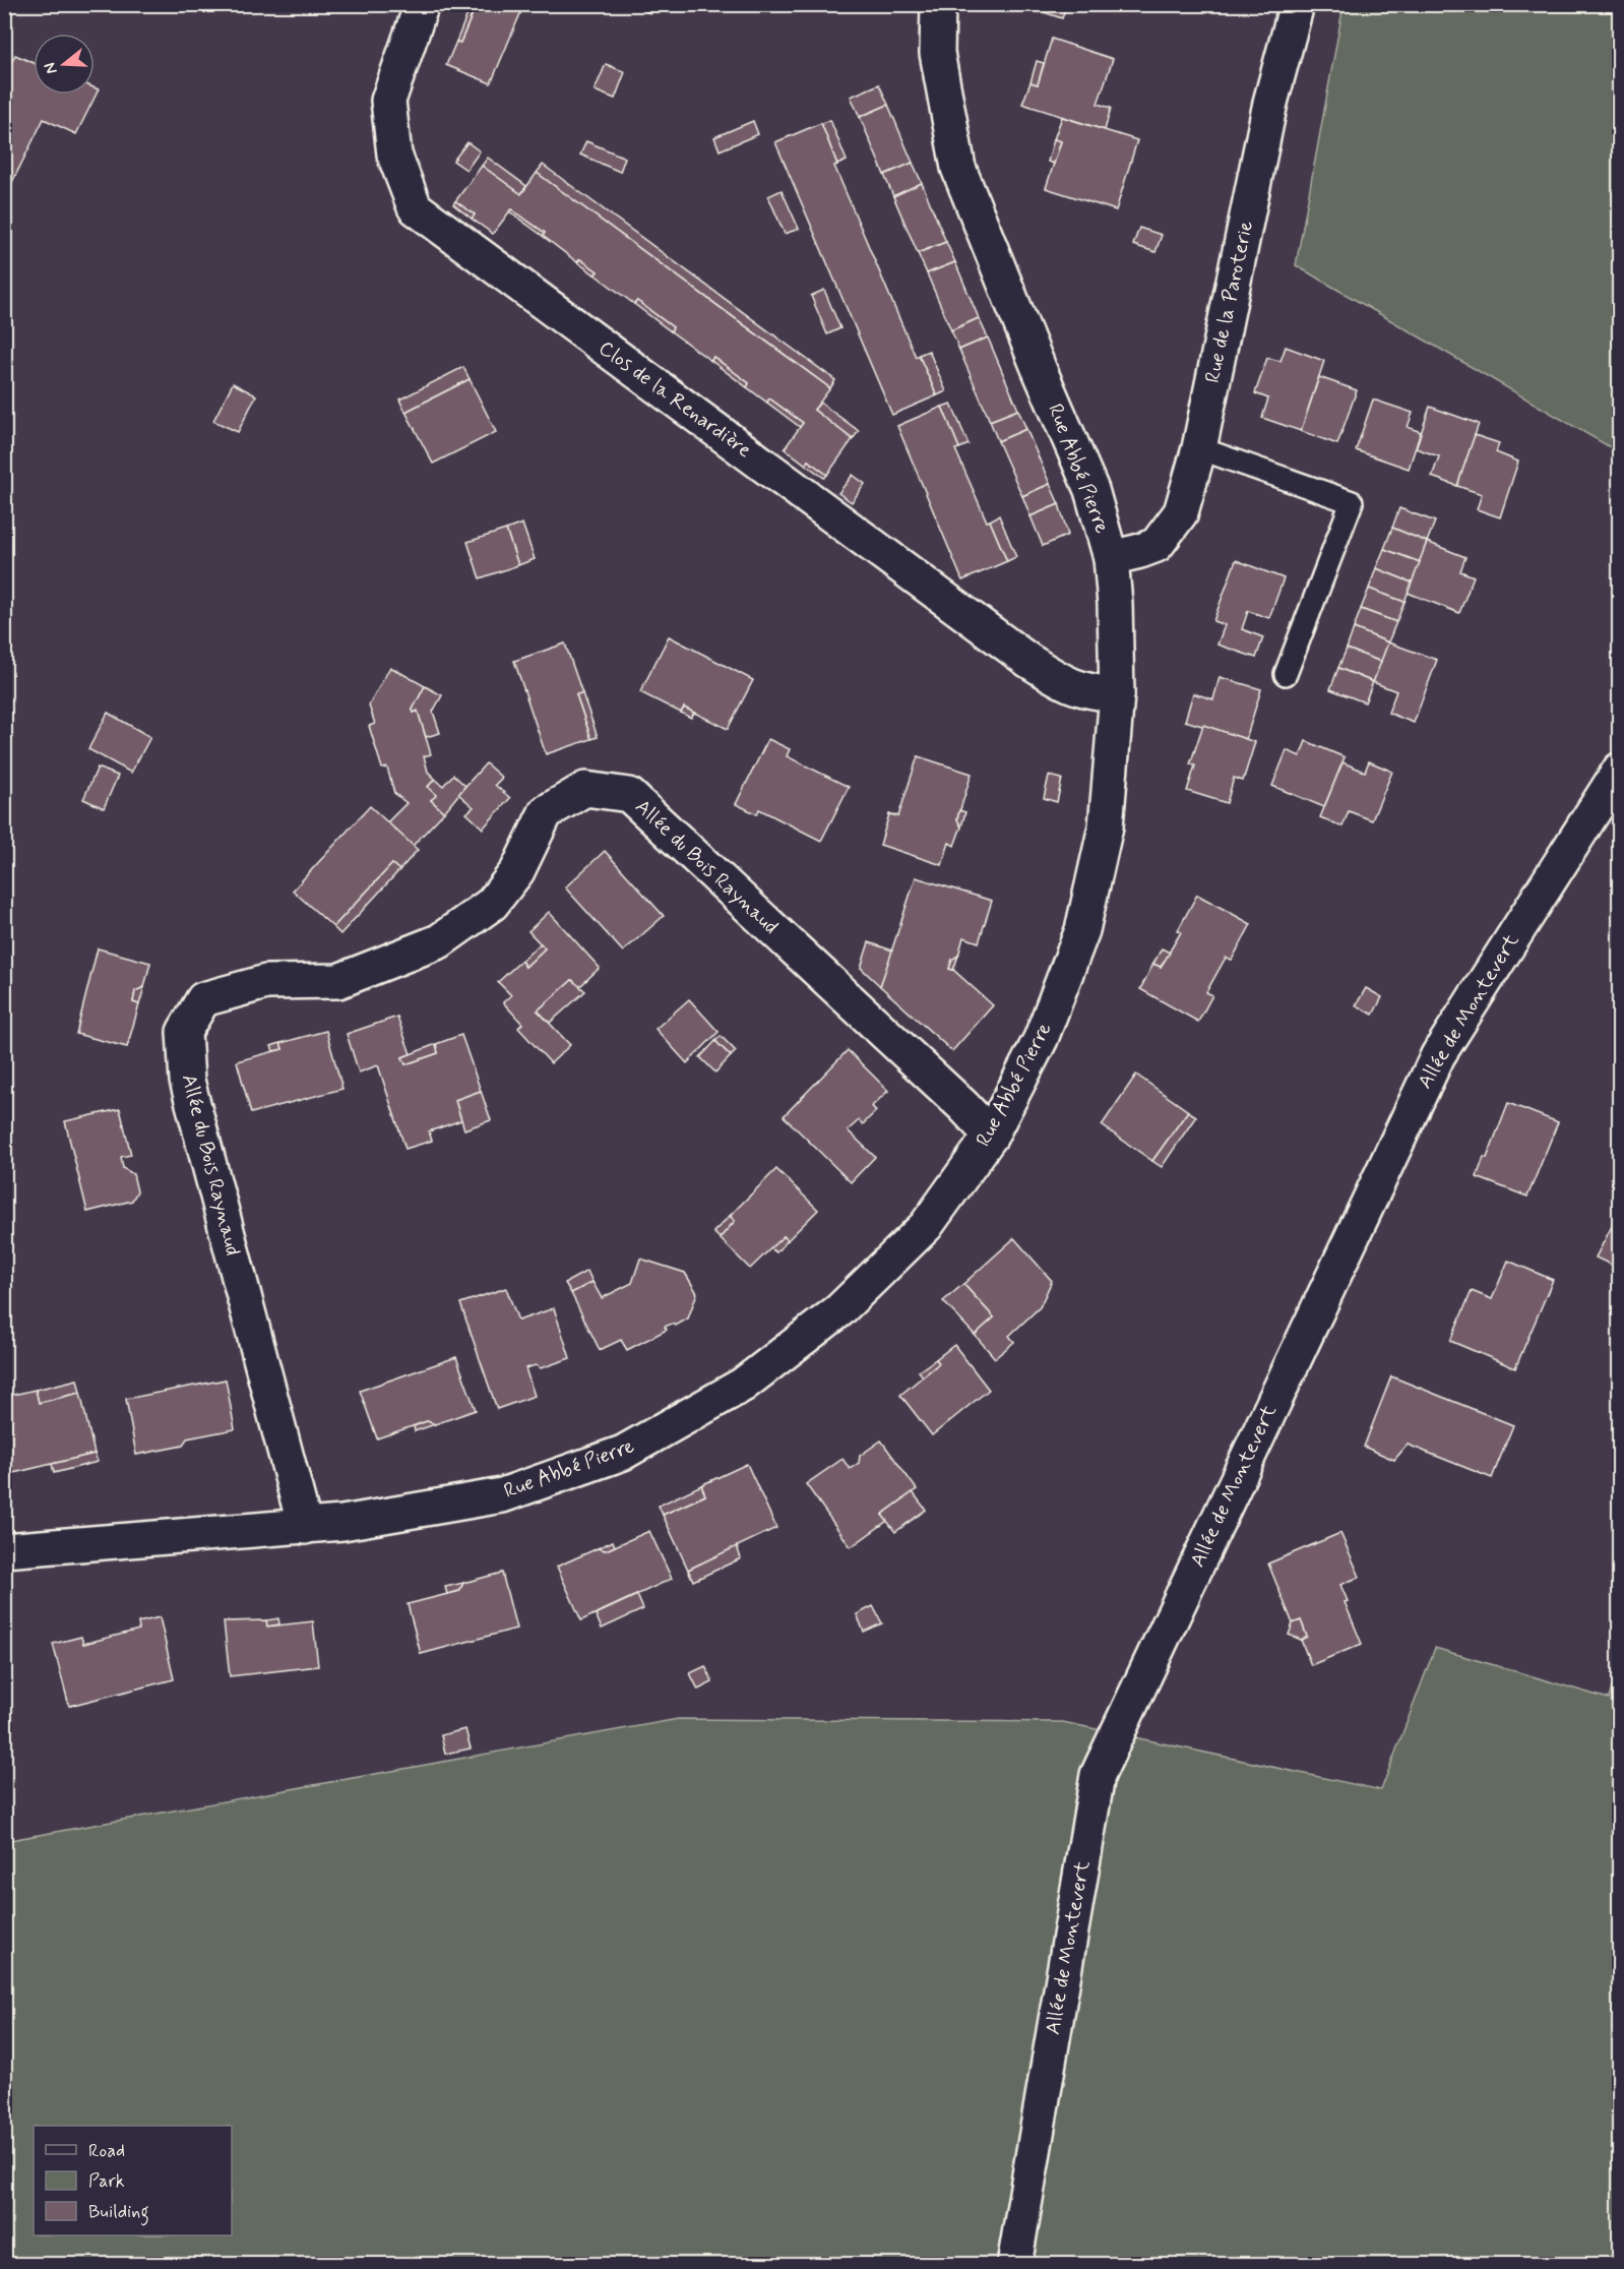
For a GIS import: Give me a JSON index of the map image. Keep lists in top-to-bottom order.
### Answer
{
  "streets": {
    "street": [
      "Rue de la Paroterie",
      "Clos de la Renardière",
      "Rue Abbé Pierre",
      "Allée du Bois Raynaud",
      "Allée de Montevert"
    ]
  },
  "crossings": [
    ["Rue de la Paroterie", "Rue Abbé Pierre"],
    ["Clos de la Renardière", "Rue Abbé Pierre"],
    ["Rue Abbé Pierre", "Allée du Bois Raynaud"]
  ],
  "legend": ["Road", "Park", "Building"],
  "north": "left"
}
